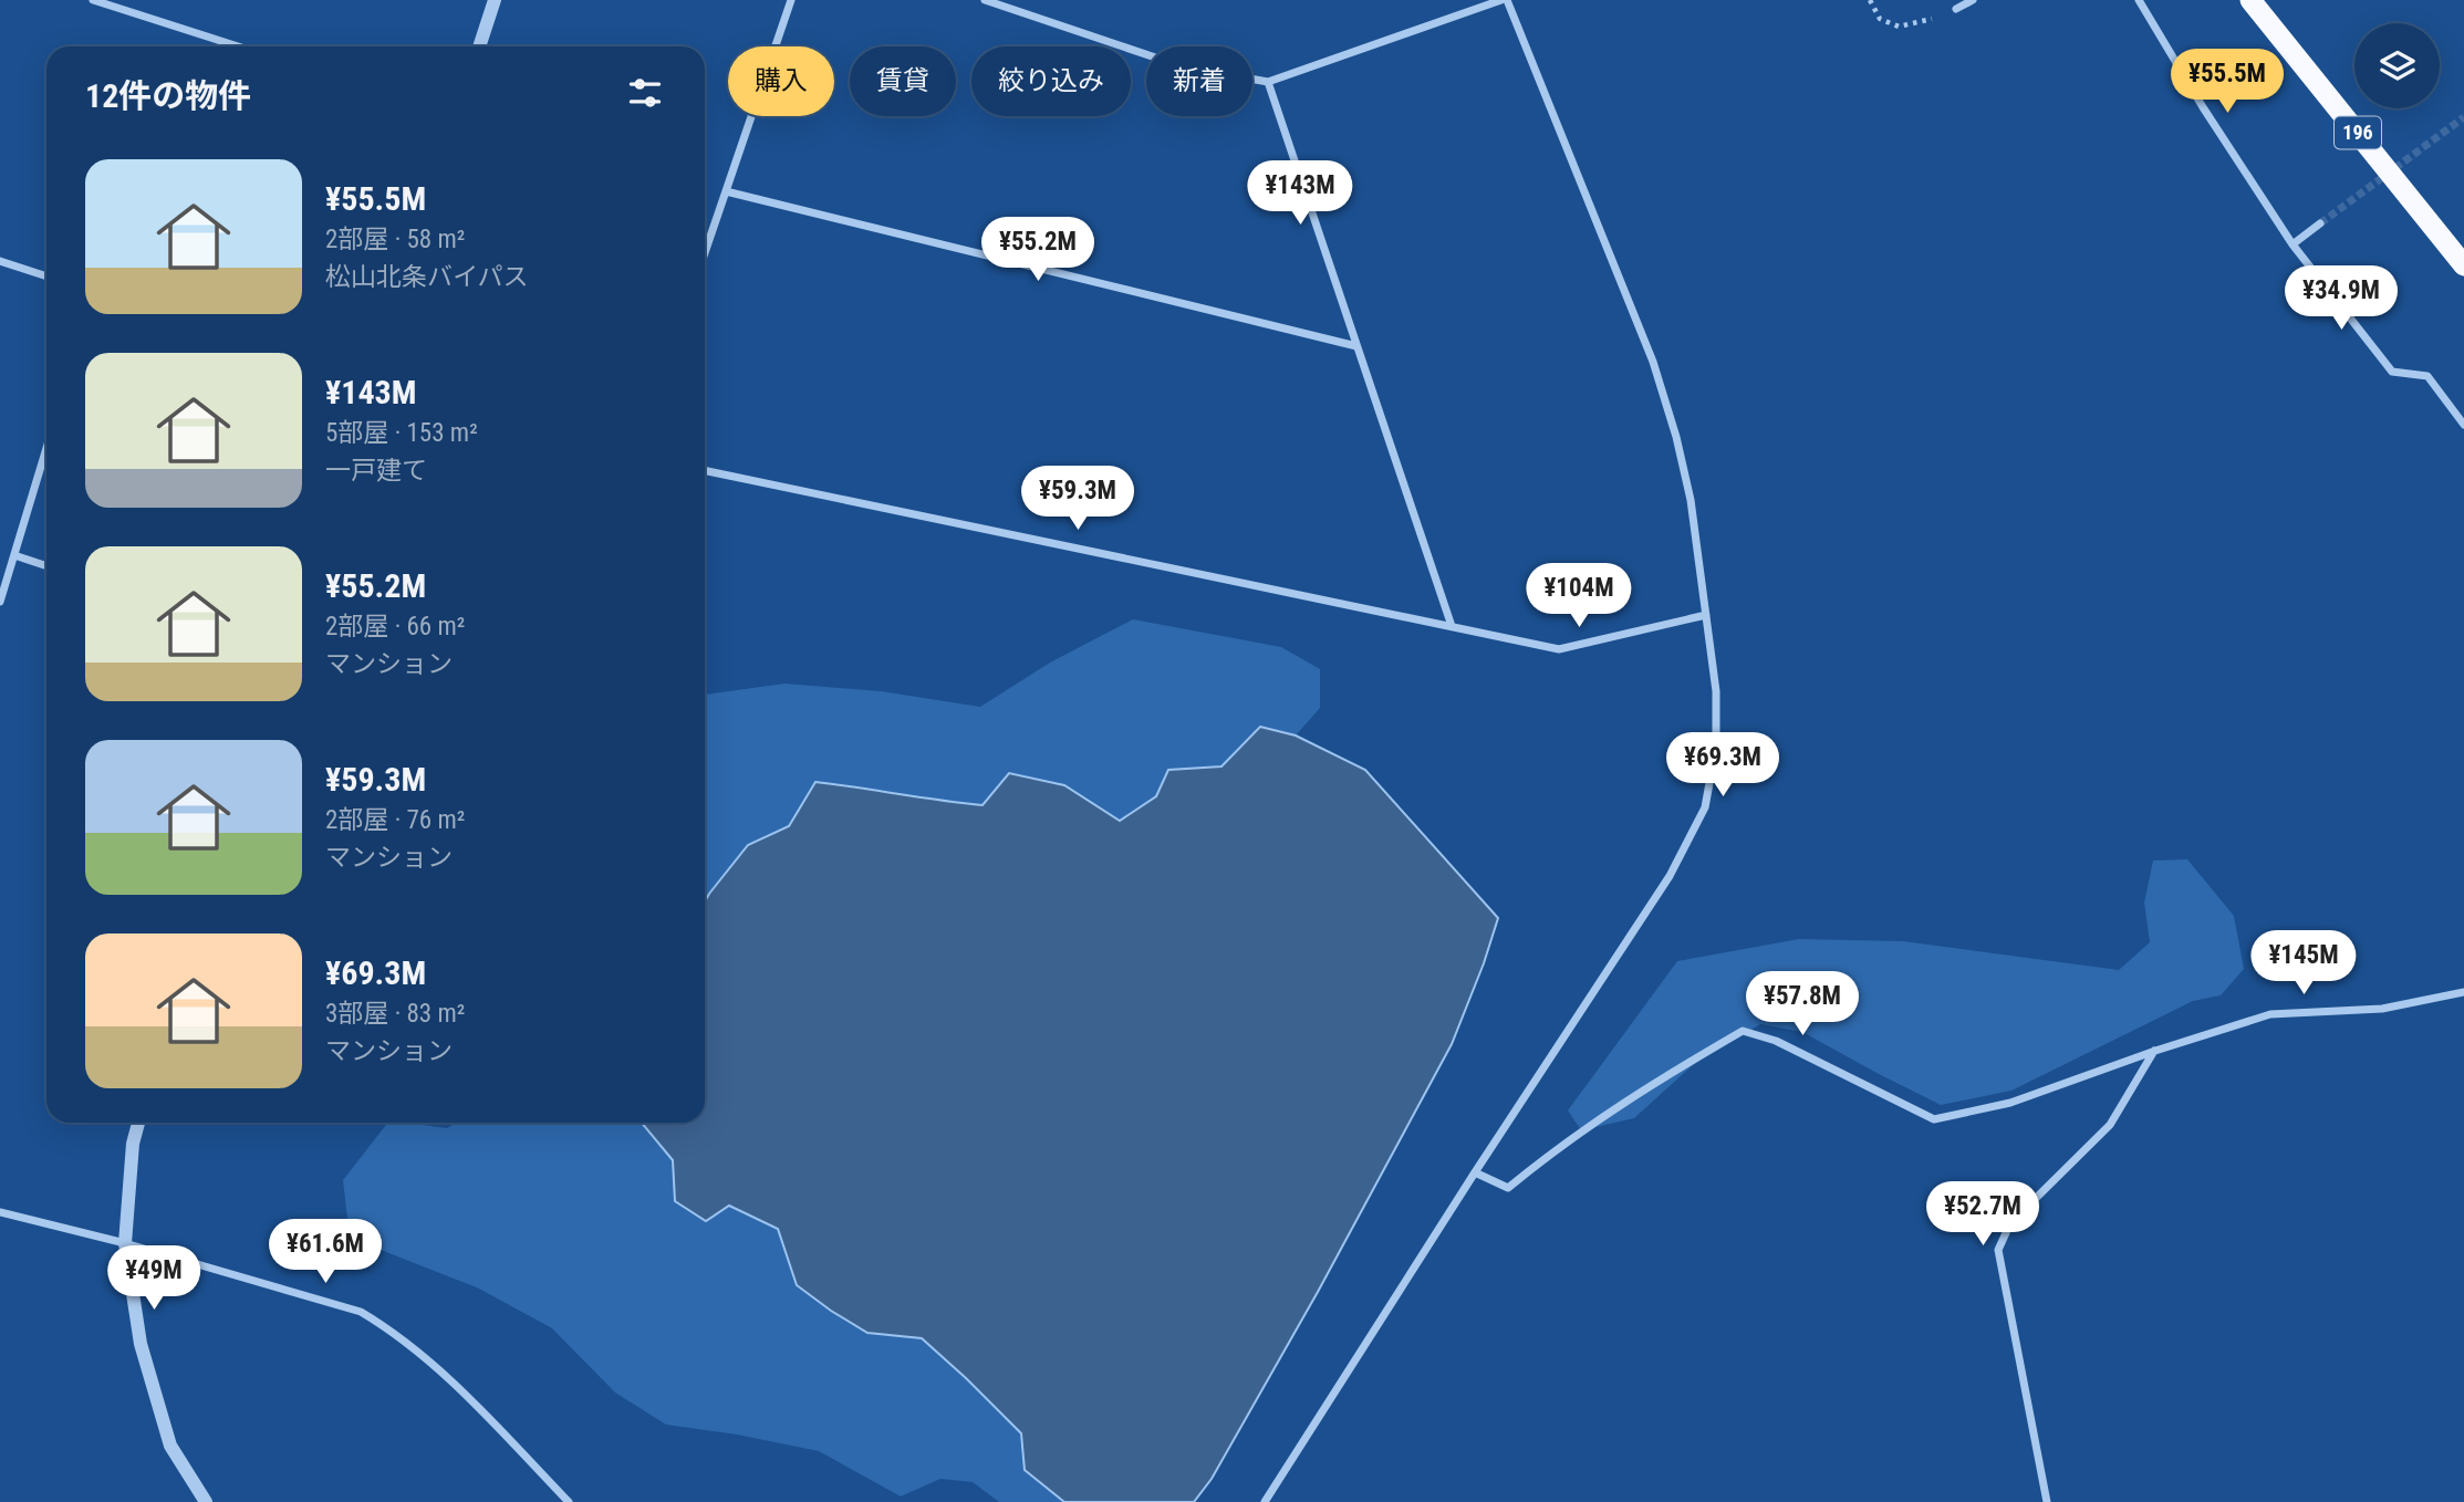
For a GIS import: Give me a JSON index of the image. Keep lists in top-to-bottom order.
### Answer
{
  "streets": {
    "highway": ["196"]
  },
  "page": {
    "chip": [
      "購入",
      "賃貸",
      "絞り込み",
      "新着"
    ],
    "heading": "12件の物件",
    "price": [
      "¥55.5M",
      "¥143M",
      "¥55.2M",
      "¥34.9M",
      "¥59.3M",
      "¥104M",
      "¥69.3M",
      "¥145M",
      "¥57.8M",
      "¥52.7M",
      "¥61.6M",
      "¥49M"
    ],
    "list": [
      {
        "name": "¥55.5M",
        "note": "2部屋 · 58 m² · 松山北条バイパス"
      },
      {
        "name": "¥143M",
        "note": "5部屋 · 153 m² · 一戸建て"
      },
      {
        "name": "¥55.2M",
        "note": "2部屋 · 66 m² · マンション"
      },
      {
        "name": "¥59.3M",
        "note": "2部屋 · 76 m² · マンション"
      },
      {
        "name": "¥69.3M",
        "note": "3部屋 · 83 m² · マンション"
      }
    ]
  }
}
